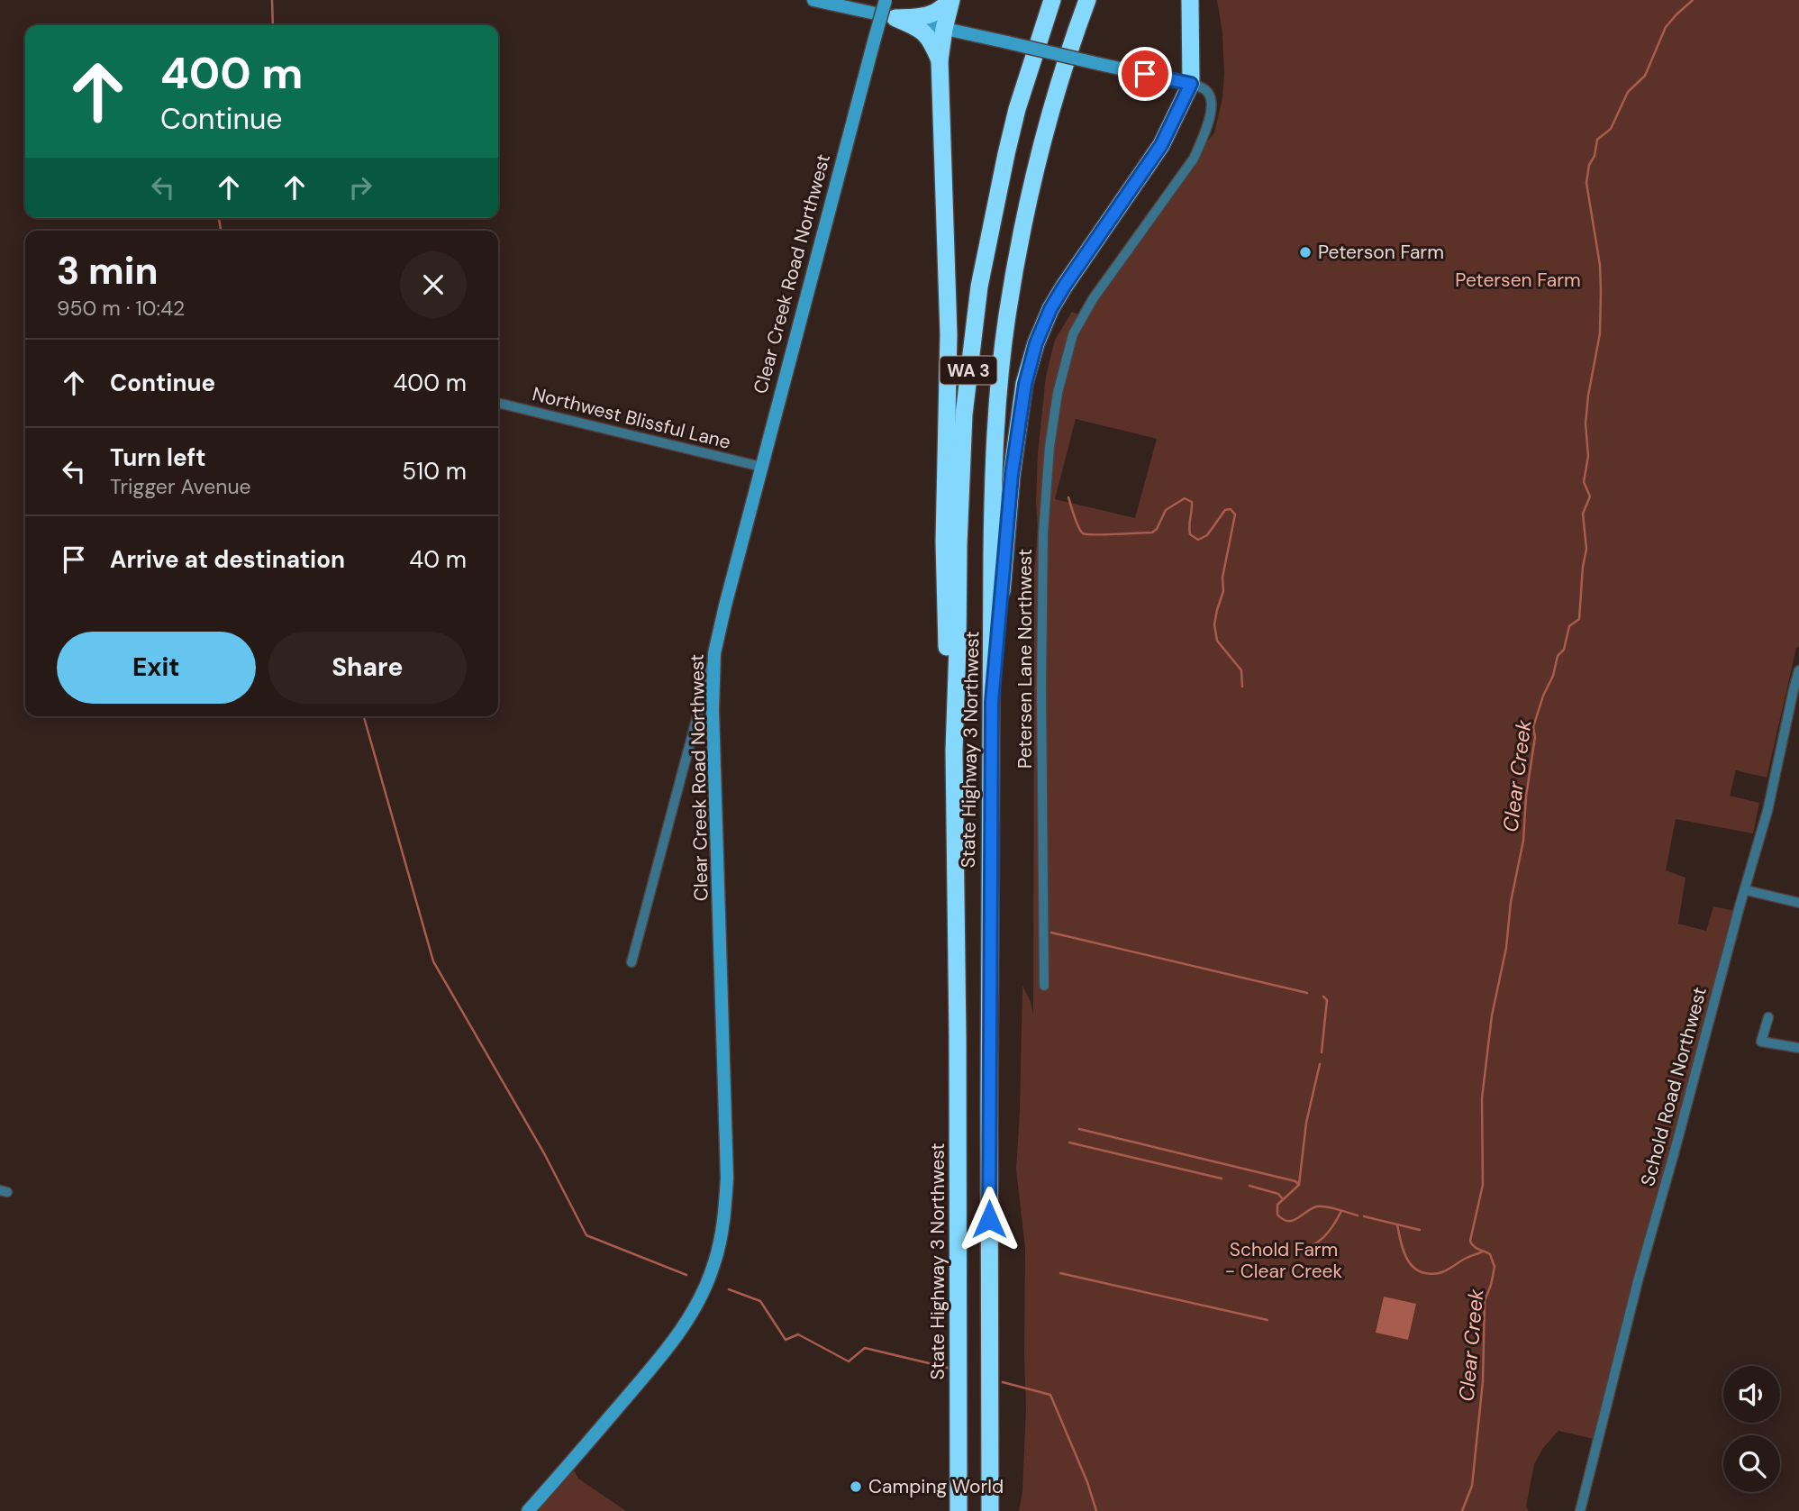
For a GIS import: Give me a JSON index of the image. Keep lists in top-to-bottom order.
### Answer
{
  "streets": {
    "highway": ["WA 3", "State Highway 3 Northwest"],
    "main road": ["Clear Creek Road Northwest"],
    "street": ["Northwest Blissful Lane", "Petersen Lane Northwest", "Schold Road Northwest"]
  },
  "crossings": [
    ["Clear Creek Road Northwest", "Northwest Blissful Lane"]
  ],
  "water": ["Clear Creek"],
  "parks": ["Petersen Farm", "Schold Farm - Clear Creek"],
  "places": ["Peterson Farm", "Camping World"],
  "page": {
    "turn": ["400 m", "Continue"],
    "heading": ["3 min", "950 m · 10:42"],
    "list": [
      {
        "name": "Continue",
        "value": "400 m"
      },
      {
        "name": "Turn left",
        "note": "Trigger Avenue",
        "value": "510 m"
      },
      {
        "name": "Arrive at destination",
        "value": "40 m"
      }
    ],
    "buttons": ["Exit", "Share"]
  }
}
